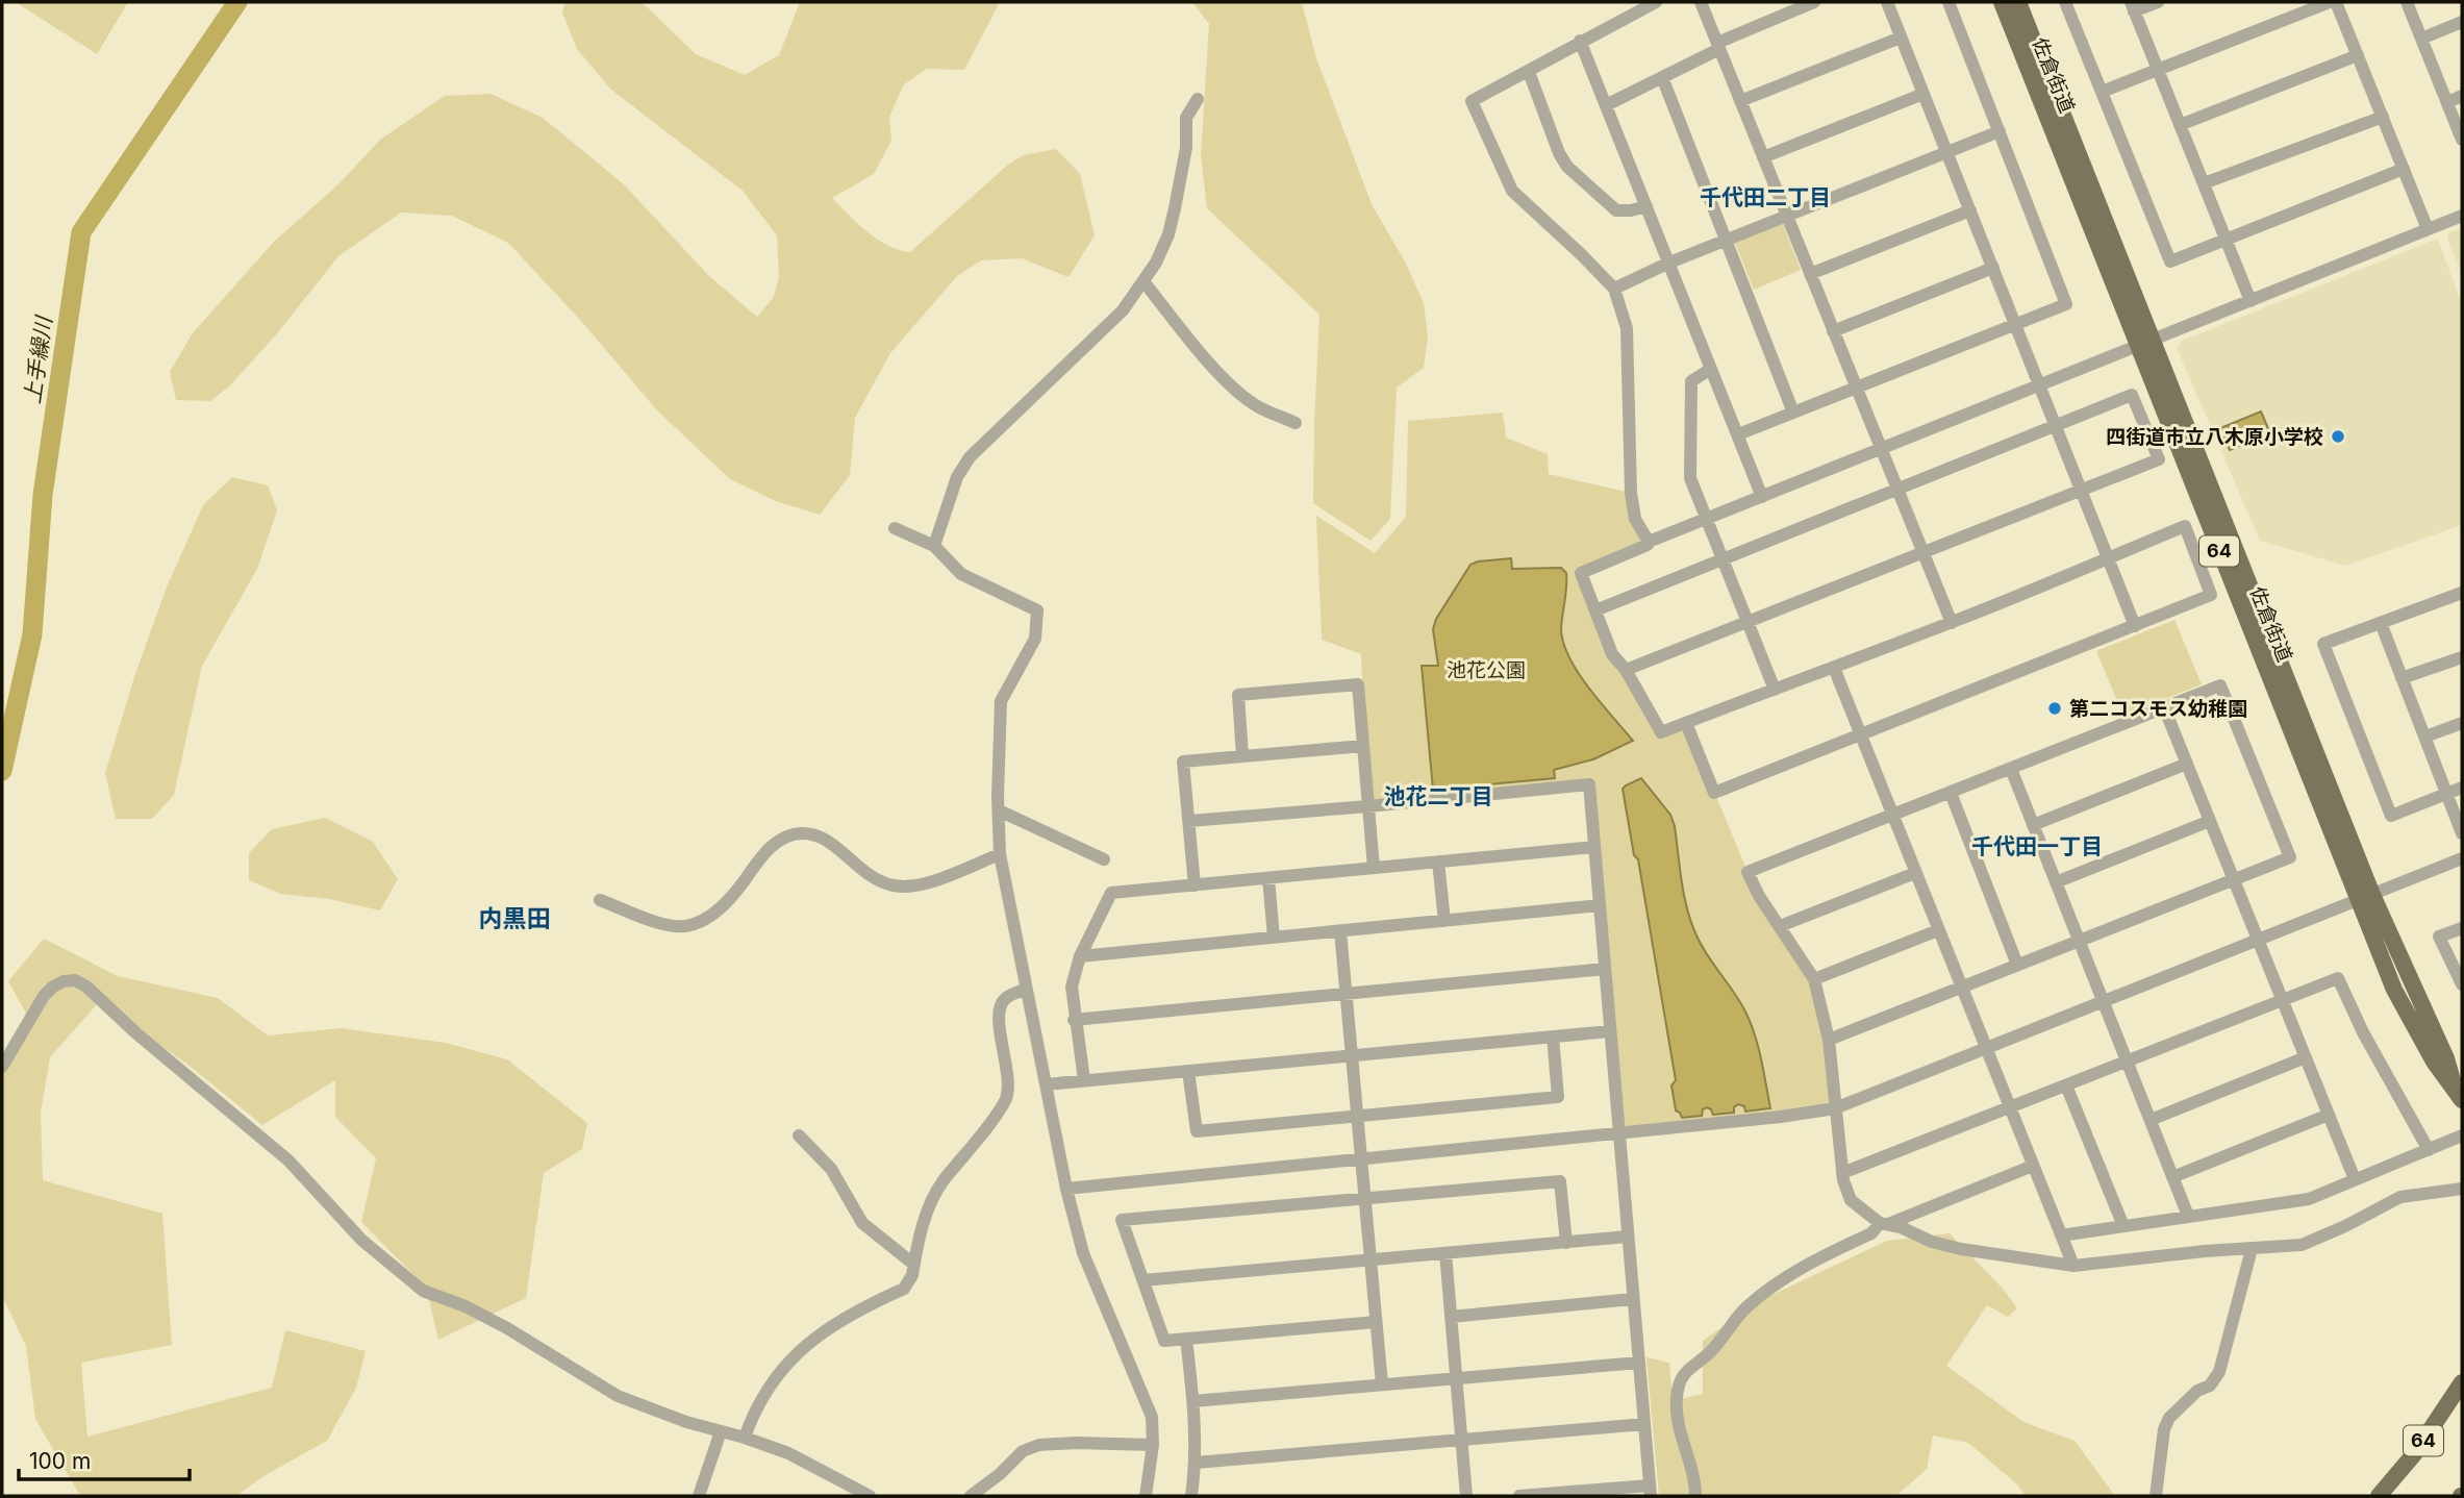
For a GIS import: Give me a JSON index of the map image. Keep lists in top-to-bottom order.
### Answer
{
  "streets": {
    "main road": ["佐倉街道", "64"]
  },
  "districts": [
    "千代田二丁目",
    "池花二丁目",
    "千代田一丁目",
    "内黒田"
  ],
  "water": ["上手繰川"],
  "parks": ["池花公園"],
  "places": ["四街道市立八木原小学校", "第二コスモス幼稚園"],
  "scale_bar": "100 m"
}
